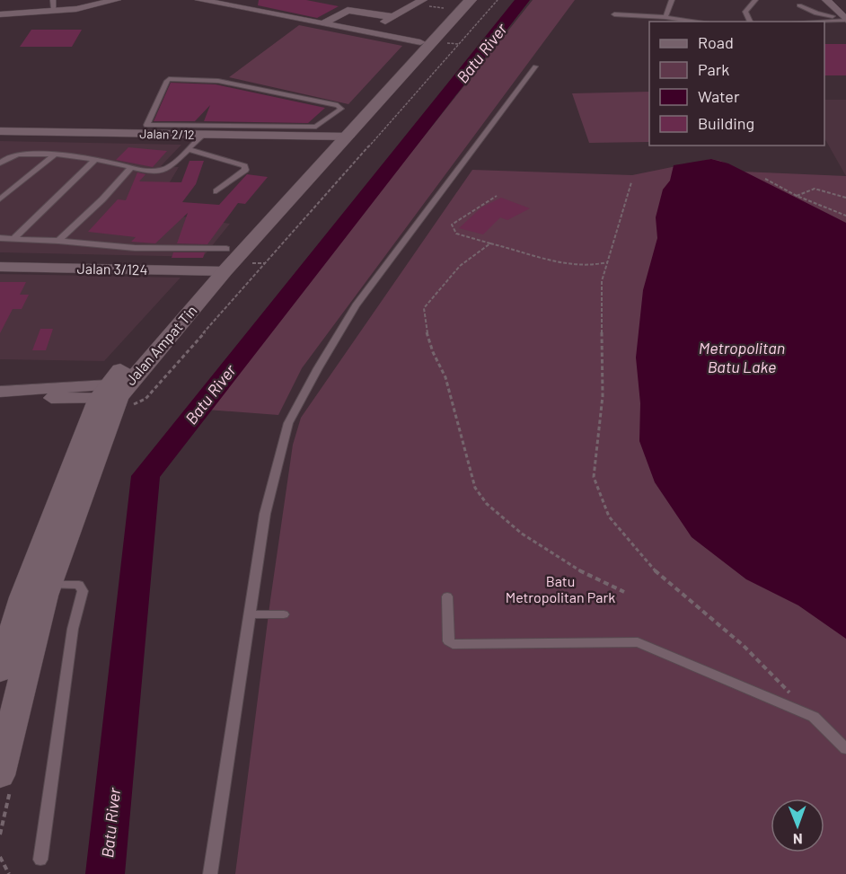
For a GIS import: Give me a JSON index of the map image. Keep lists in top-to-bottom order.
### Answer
{
  "streets": {
    "street": ["Jalan 2/12", "Jalan 3/124", "Jalan Ampat Tin"]
  },
  "crossings": [
    ["Jalan 2/12", "Jalan Ampat Tin"],
    ["Jalan 3/124", "Jalan Ampat Tin"]
  ],
  "water": ["Batu River", "Metropolitan Batu Lake"],
  "parks": ["Batu Metropolitan Park"],
  "legend": [
    "Road",
    "Park",
    "Water",
    "Building"
  ],
  "north": "bottom"
}
